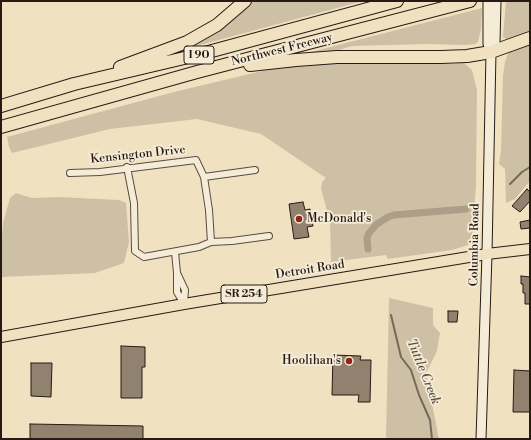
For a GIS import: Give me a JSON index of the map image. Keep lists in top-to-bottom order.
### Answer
{
  "streets": {
    "highway": ["Northwest Freeway", "I 90"],
    "main road": ["Columbia Road", "Detroit Road", "SR 254"],
    "street": ["Kensington Drive"]
  },
  "crossings": [
    ["Columbia Road", "Detroit Road"]
  ],
  "water": ["Tuttle Creek"],
  "places": ["McDonald's", "Hoolihan's"]
}
